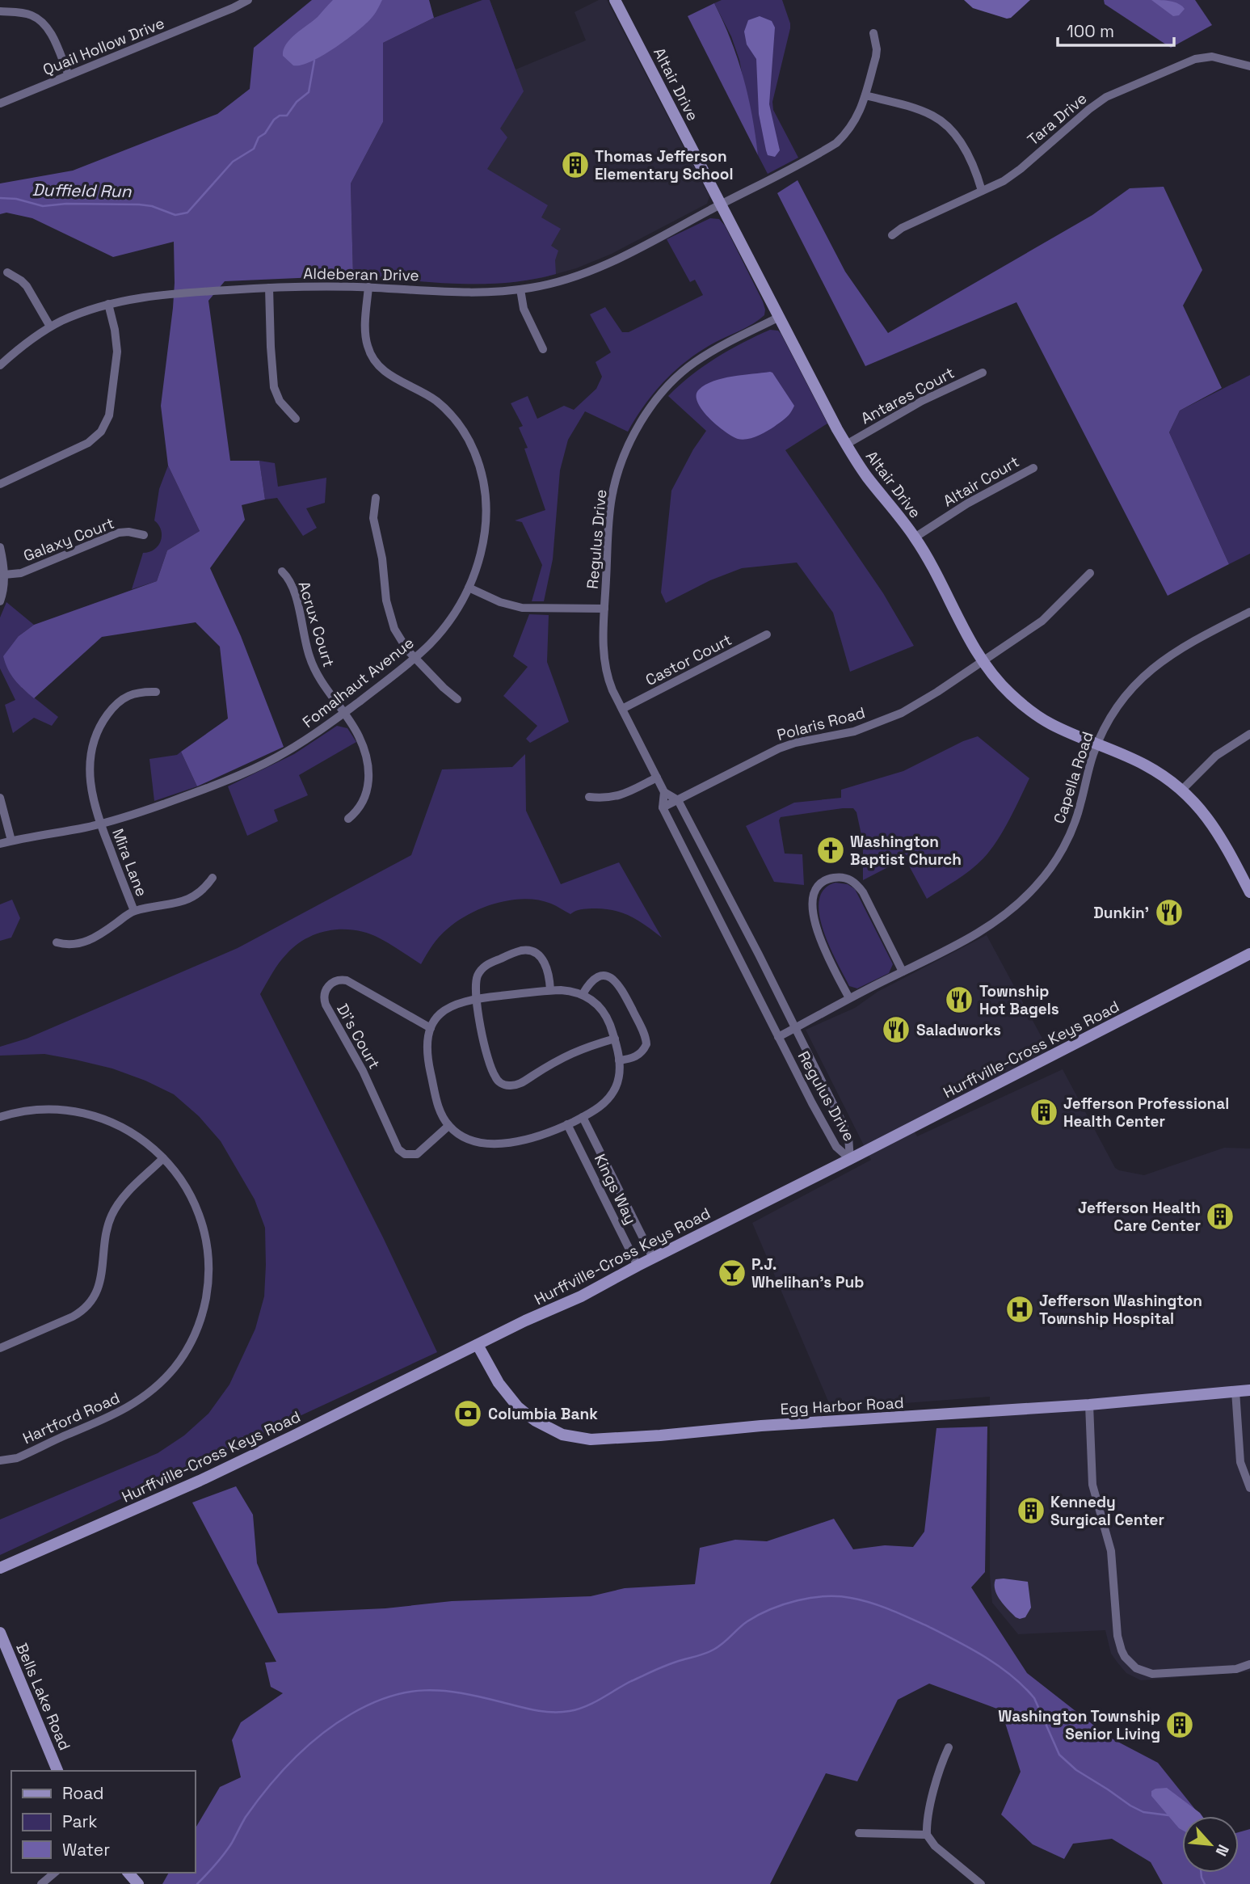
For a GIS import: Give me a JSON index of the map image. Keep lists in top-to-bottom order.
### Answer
{
  "streets": {
    "main road": [
      "Altair Drive",
      "Hurffville-Cross Keys Road",
      "Egg Harbor Road",
      "Bells Lake Road"
    ],
    "street": [
      "Quail Hollow Drive",
      "Tara Drive",
      "Aldeberan Drive",
      "Antares Court",
      "Altair Court",
      "Galaxy Court",
      "Regulus Drive",
      "Acrux Court",
      "Castor Court",
      "Fomalhaut Avenue",
      "Polaris Road",
      "Capella Road",
      "Mira Lane",
      "Di's Court",
      "Kings Way",
      "Hartford Road"
    ]
  },
  "crossings": [
    ["Altair Drive", "Aldeberan Drive"],
    ["Altair Drive", "Antares Court"],
    ["Altair Drive", "Altair Court"],
    ["Altair Drive", "Regulus Drive"],
    ["Altair Drive", "Polaris Road"],
    ["Altair Drive", "Capella Road"],
    ["Aldeberan Drive", "Fomalhaut Avenue"],
    ["Regulus Drive", "Castor Court"],
    ["Regulus Drive", "Polaris Road"],
    ["Regulus Drive", "Capella Road"],
    ["Regulus Drive", "Hurffville-Cross Keys Road"],
    ["Acrux Court", "Fomalhaut Avenue"],
    ["Fomalhaut Avenue", "Mira Lane"],
    ["Hurffville-Cross Keys Road", "Kings Way"],
    ["Hurffville-Cross Keys Road", "Egg Harbor Road"]
  ],
  "water": ["Duffield Run"],
  "places": {
    "building": [
      "Thomas Jefferson Elementary School",
      "Jefferson Professional Health Center",
      "Jefferson Health Care Center",
      "Kennedy Surgical Center",
      "Washington Township Senior Living"
    ],
    "church": ["Washington Baptist Church"],
    "restaurant": ["Dunkin'", "Township Hot Bagels", "Saladworks"],
    "bar": ["P.J. Whelihan's Pub"],
    "hospital": ["Jefferson Washington Township Hospital"],
    "bank": ["Columbia Bank"]
  },
  "legend": ["Road", "Park", "Water"],
  "scale_bar": "100 m",
  "north": "bottom right"
}
